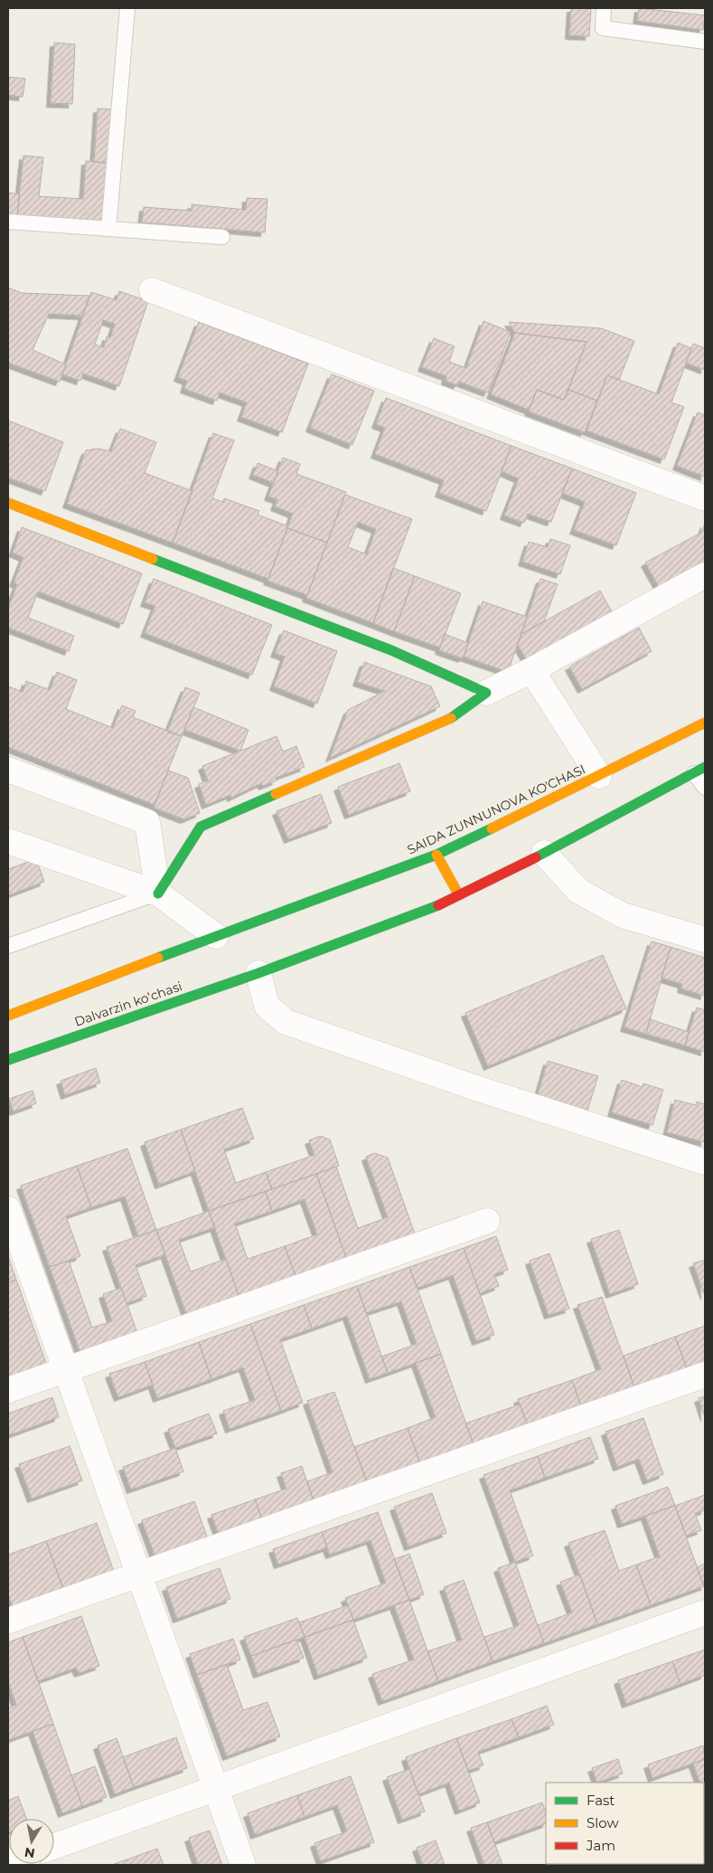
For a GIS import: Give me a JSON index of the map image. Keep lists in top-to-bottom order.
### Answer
{
  "streets": {
    "main road": ["SAIDA ZUNNUNOVA KO'CHASI", "Dalvarzin koʻchasi"]
  },
  "legend": ["Fast", "Slow", "Jam"],
  "north": "bottom"
}
